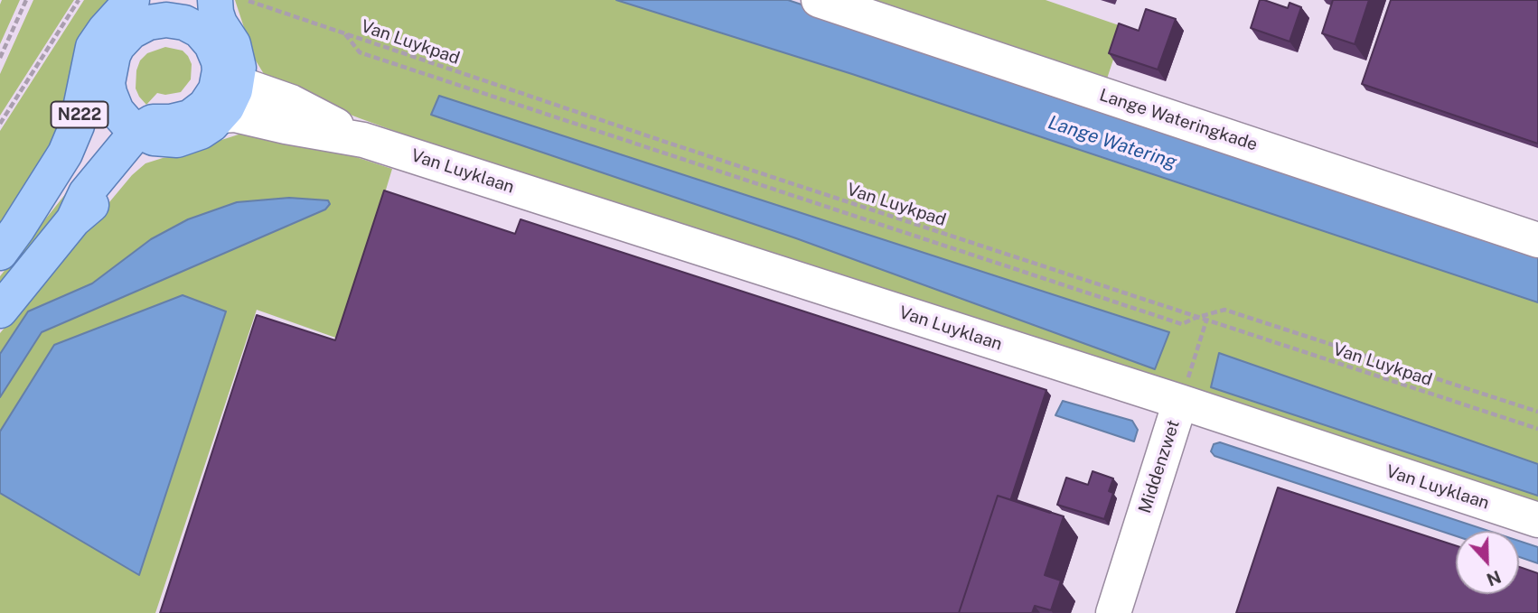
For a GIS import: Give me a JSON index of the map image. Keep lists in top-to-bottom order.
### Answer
{
  "streets": {
    "main road": ["N222"],
    "street": ["Lange Wateringkade", "Van Luyklaan", "Middenzwet"],
    "path": ["Van Luykpad"]
  },
  "crossings": [
    ["Van Luykpad", "Middenzwet"],
    ["Van Luyklaan", "Middenzwet"]
  ],
  "water": ["Lange Watering"],
  "north": "bottom"
}
